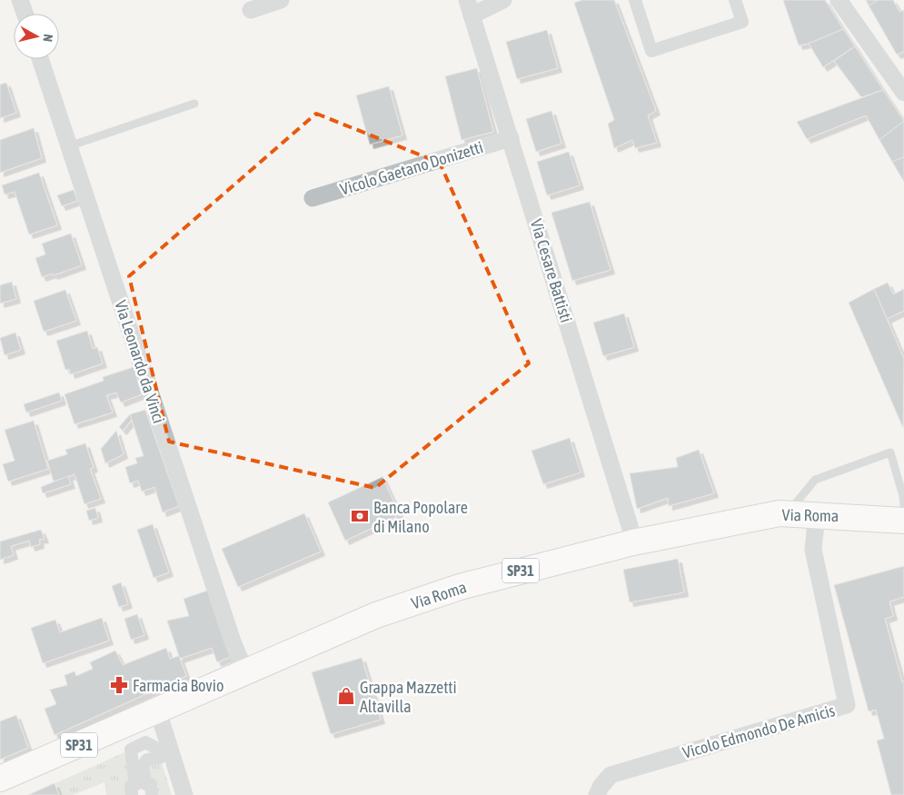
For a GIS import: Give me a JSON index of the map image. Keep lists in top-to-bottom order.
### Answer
{
  "streets": {
    "main road": ["Via Roma", "SP31"],
    "street": [
      "Vicolo Gaetano Donizetti",
      "Via Cesare Battisti",
      "Via Leonardo da Vinci",
      "Vicolo Edmondo De Amicis"
    ]
  },
  "crossings": [
    ["Vicolo Gaetano Donizetti", "Via Cesare Battisti"],
    ["Via Cesare Battisti", "Via Roma"],
    ["Via Leonardo da Vinci", "Via Roma"],
    ["Via Roma", "Vicolo Edmondo De Amicis"]
  ],
  "places": {
    "bank": ["Banca Popolare di Milano"],
    "pharmacy": ["Farmacia Bovio"],
    "shop": ["Grappa Mazzetti Altavilla"]
  },
  "north": "right"
}
